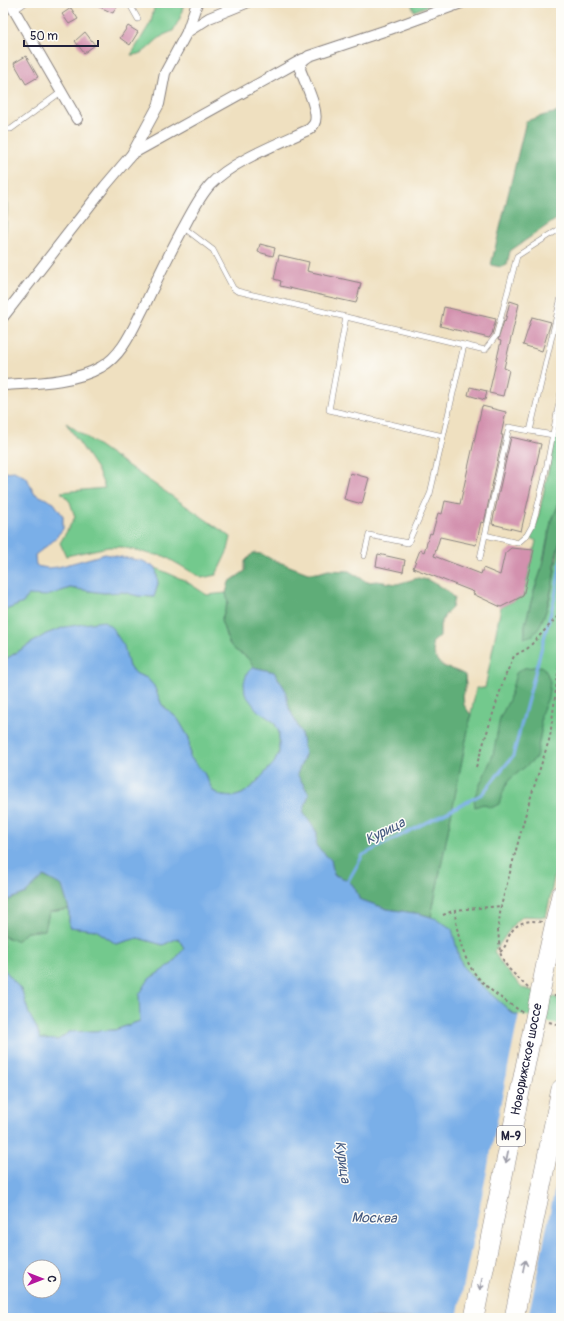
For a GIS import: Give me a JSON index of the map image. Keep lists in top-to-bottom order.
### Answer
{
  "streets": {
    "highway": ["Новорижское шоссе", "М-9"]
  },
  "water": ["Курица", "Москва"],
  "scale_bar": "50 m",
  "north": "right"
}
